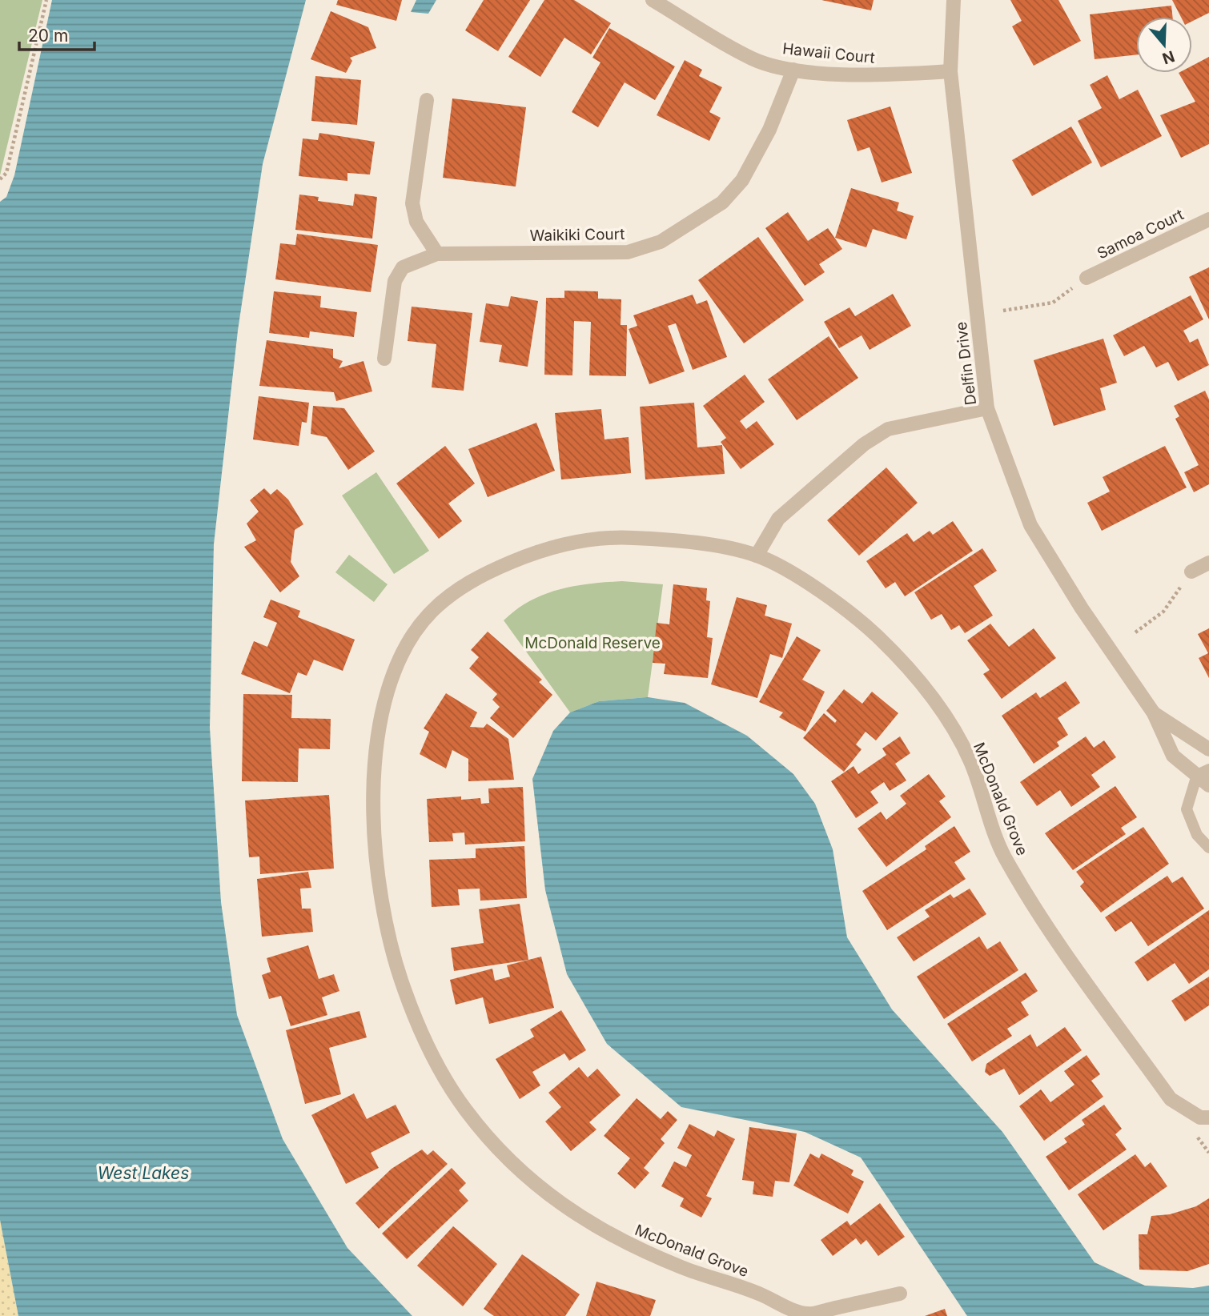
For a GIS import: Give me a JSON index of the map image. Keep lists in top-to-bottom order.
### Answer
{
  "streets": {
    "street": [
      "Hawaii Court",
      "Samoa Court",
      "Waikiki Court",
      "Delfin Drive",
      "McDonald Grove"
    ]
  },
  "crossings": [
    ["Hawaii Court", "Waikiki Court"],
    ["Hawaii Court", "Delfin Drive"]
  ],
  "water": ["West Lakes"],
  "parks": ["McDonald Reserve"],
  "scale_bar": "20 m",
  "north": "bottom"
}
